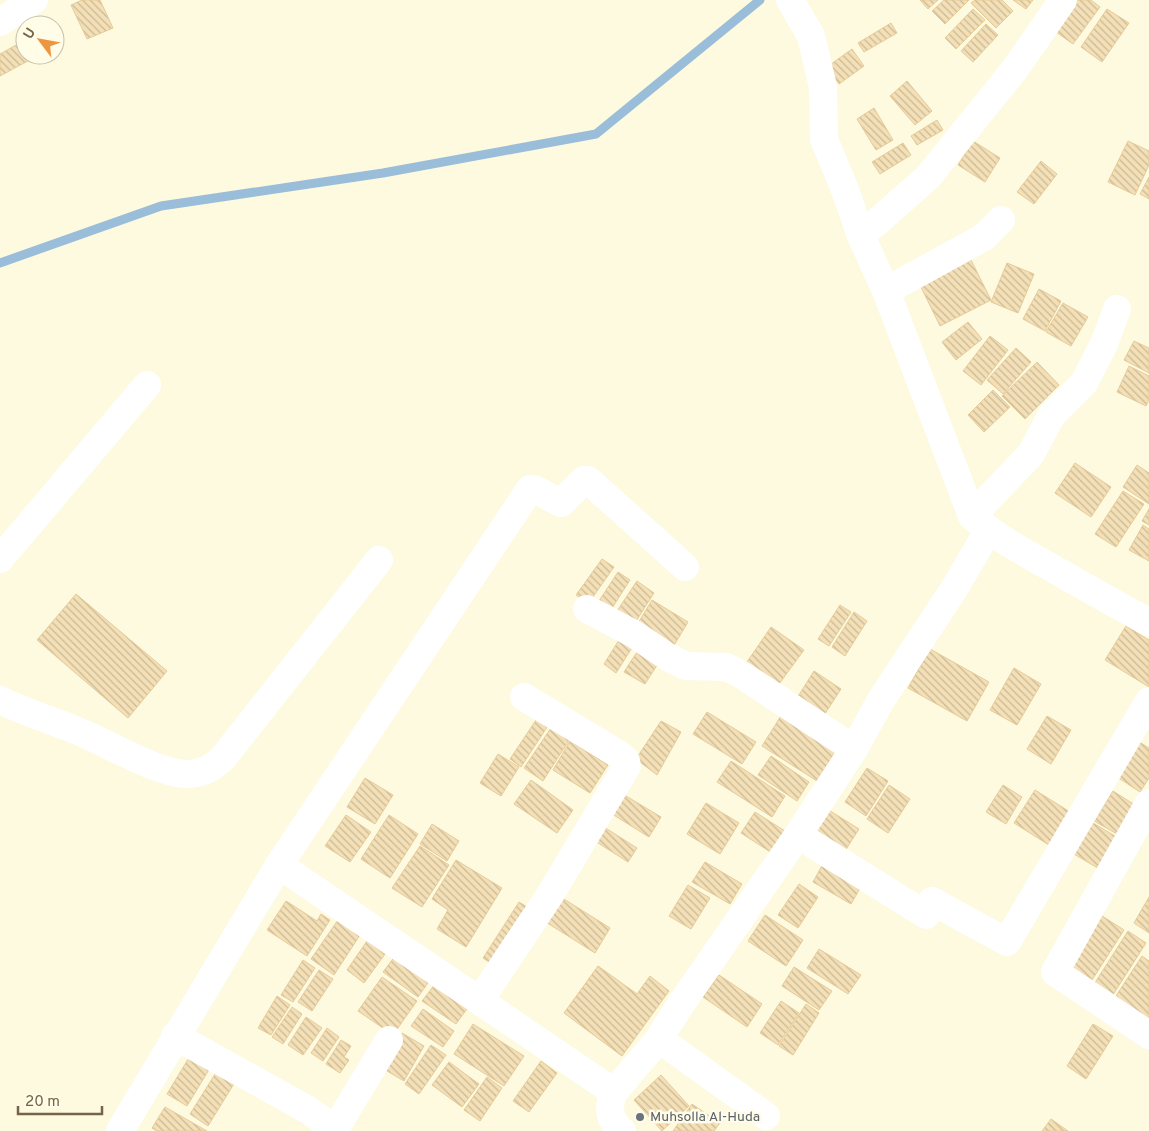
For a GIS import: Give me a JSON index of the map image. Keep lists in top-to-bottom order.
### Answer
{
  "places": ["Muhsolla Al-Huda"],
  "scale_bar": "20 m",
  "north": "top left"
}
